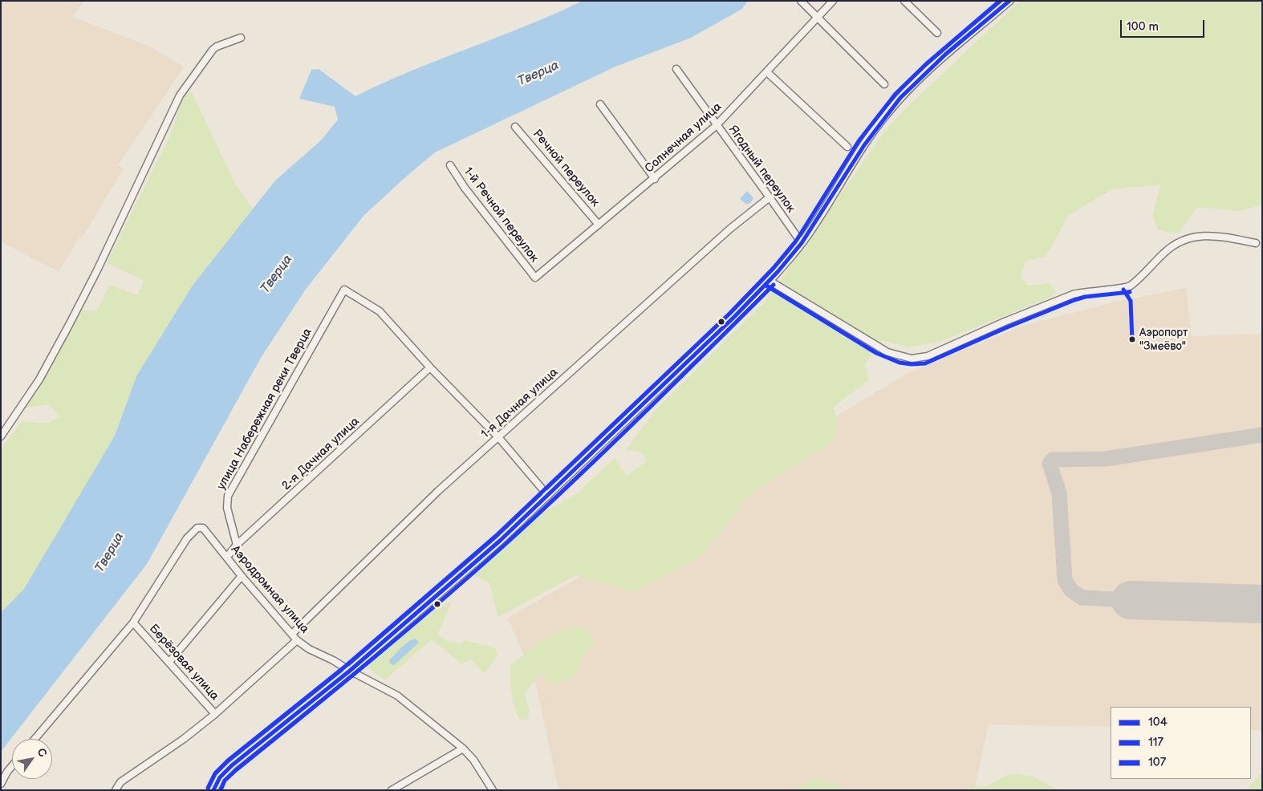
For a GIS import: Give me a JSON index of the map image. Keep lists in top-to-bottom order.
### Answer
{
  "streets": {
    "street": [
      "Солнечная улица",
      "Речной переулок",
      "Ягодный переулок",
      "1-й Речной переулок",
      "1-я Дачная улица",
      "улица Набережная реки Тверца",
      "2-я Дачная улица",
      "Аэродромная улица",
      "Берёзовая улица"
    ]
  },
  "crossings": [
    ["Солнечная улица", "Речной переулок"],
    ["Солнечная улица", "Ягодный переулок"],
    ["Солнечная улица", "1-й Речной переулок"],
    ["Ягодный переулок", "1-я Дачная улица"],
    ["1-я Дачная улица", "Аэродромная улица"],
    ["улица Набережная реки Тверца", "2-я Дачная улица"],
    ["2-я Дачная улица", "Аэродромная улица"],
    ["Аэродромная улица", "Берёзовая улица"]
  ],
  "water": ["Тверца"],
  "places": ["Аэропорт \"Змеёво\""],
  "lines": ["transit line 104", "transit line 107", "transit line 117"],
  "legend": ["104", "117", "107"],
  "scale_bar": "100 m",
  "north": "top right"
}
